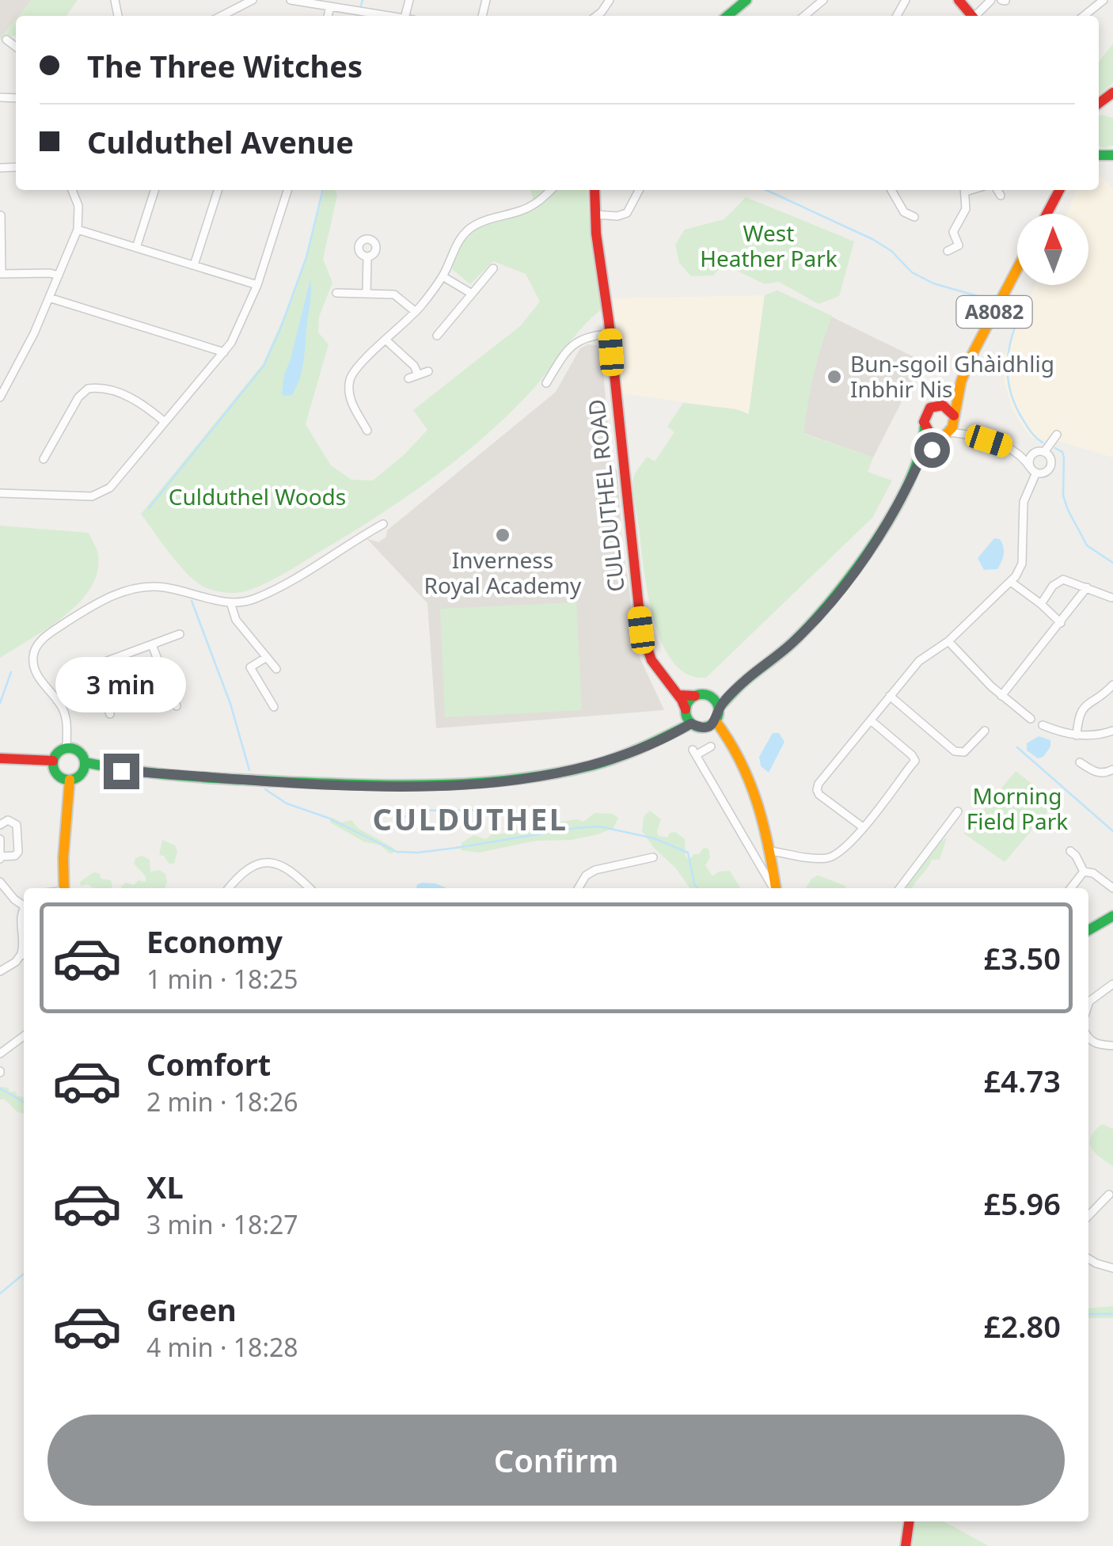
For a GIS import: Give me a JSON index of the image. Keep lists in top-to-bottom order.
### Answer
{
  "streets": {
    "main road": ["A8082", "CULDUTHEL ROAD"]
  },
  "crossings": [
    ["A8082", "CULDUTHEL ROAD"]
  ],
  "districts": ["CULDUTHEL"],
  "parks": ["West Heather Park", "Culduthel Woods", "Morning Field Park"],
  "places": ["Bun-sgoil Ghàidhlig Inbhir Nis", "Inverness Royal Academy"],
  "north": "top",
  "page": {
    "banner": ["The Three Witches", "Culduthel Avenue"],
    "bubble": "3 min",
    "list": [
      {
        "name": "Economy",
        "note": "1 min · 18:25",
        "value": "£3.50"
      },
      {
        "name": "Comfort",
        "note": "2 min · 18:26",
        "value": "£4.73"
      },
      {
        "name": "XL",
        "note": "3 min · 18:27",
        "value": "£5.96"
      },
      {
        "name": "Green",
        "note": "4 min · 18:28",
        "value": "£2.80"
      }
    ],
    "buttons": "Confirm"
  }
}
